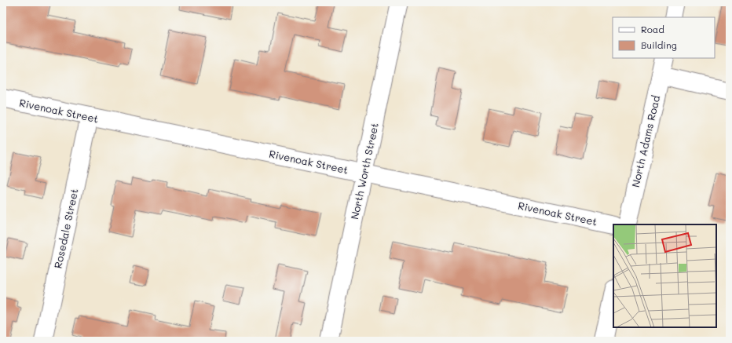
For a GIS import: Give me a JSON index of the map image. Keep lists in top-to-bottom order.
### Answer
{
  "streets": {
    "street": [
      "Rivenoak Street",
      "North Adams Road",
      "North Worth Street",
      "Rosedale Street"
    ]
  },
  "crossings": [
    ["Rivenoak Street", "North Worth Street"],
    ["Rivenoak Street", "Rosedale Street"]
  ],
  "legend": ["Road", "Building"]
}
